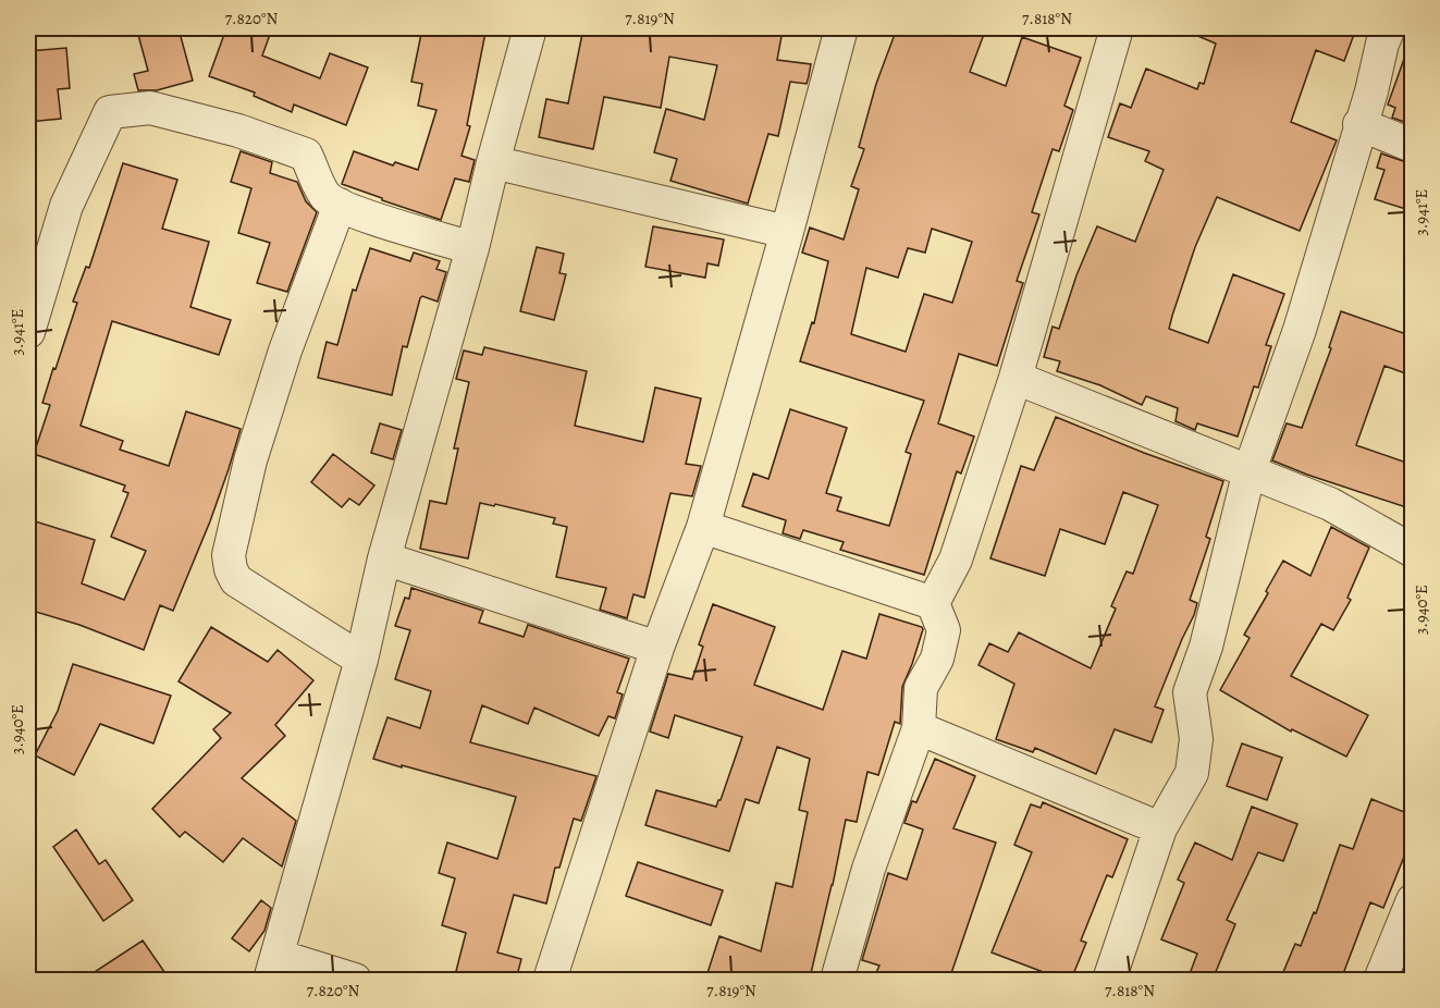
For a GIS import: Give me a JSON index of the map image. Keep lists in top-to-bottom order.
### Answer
{
  "coordinates": [
    "7.820°N",
    "7.819°N",
    "7.818°N",
    "3.941°E",
    "3.940°E"
  ]
}
